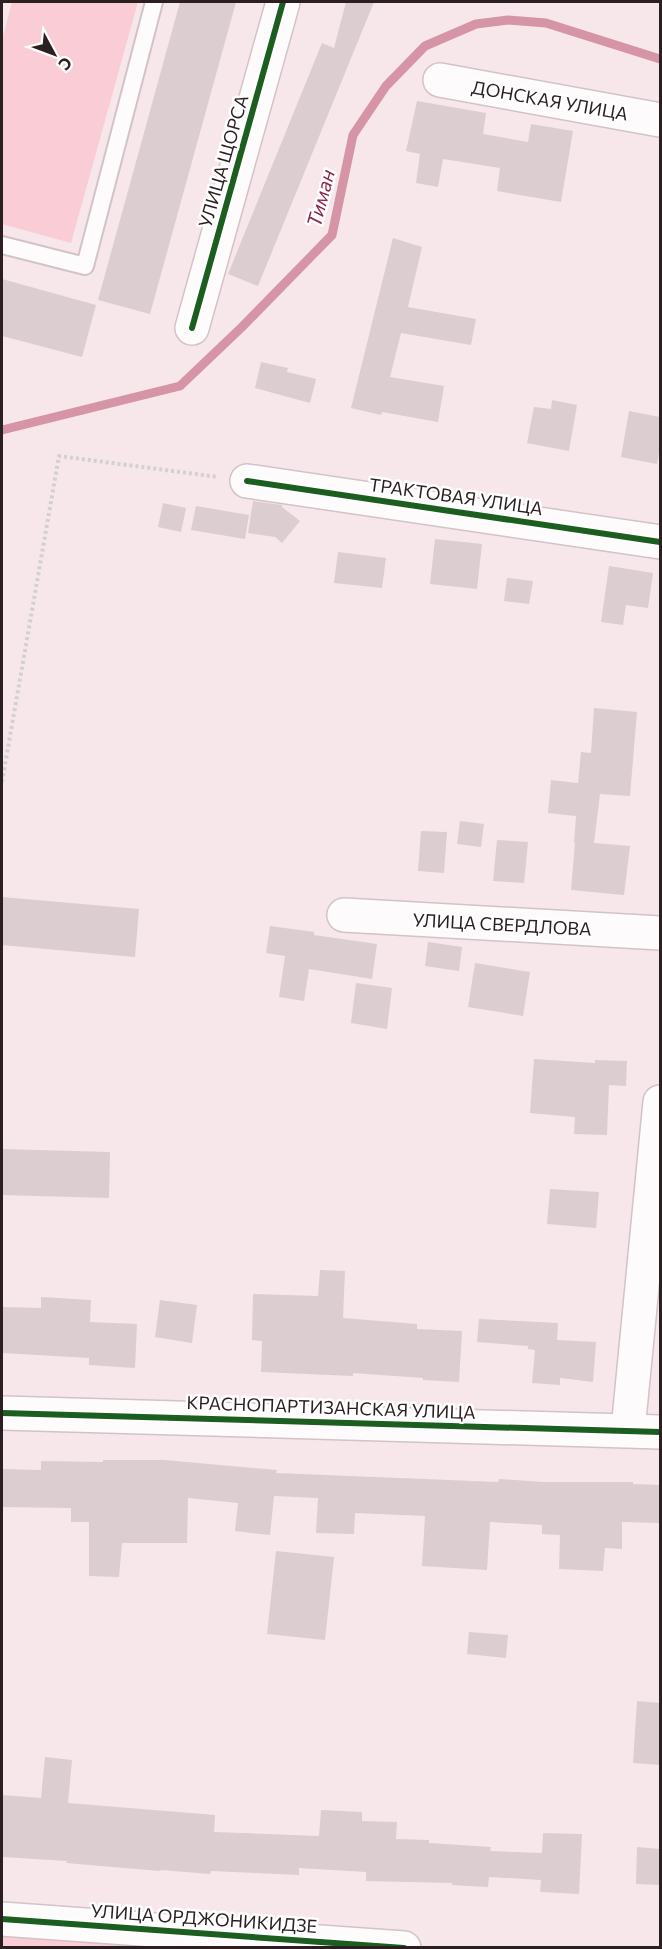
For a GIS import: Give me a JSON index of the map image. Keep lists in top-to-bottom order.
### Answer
{
  "streets": {
    "street": [
      "ДОНСКАЯ УЛИЦА",
      "УЛИЦА ЩОРСА",
      "ТРАКТОВАЯ УЛИЦА",
      "УЛИЦА СВЕРДЛОВА",
      "КРАСНОПАРТИЗАНСКАЯ УЛИЦА",
      "УЛИЦА ОРДЖОНИКИДЗЕ"
    ]
  },
  "water": ["Тиман"],
  "north": "bottom right"
}
